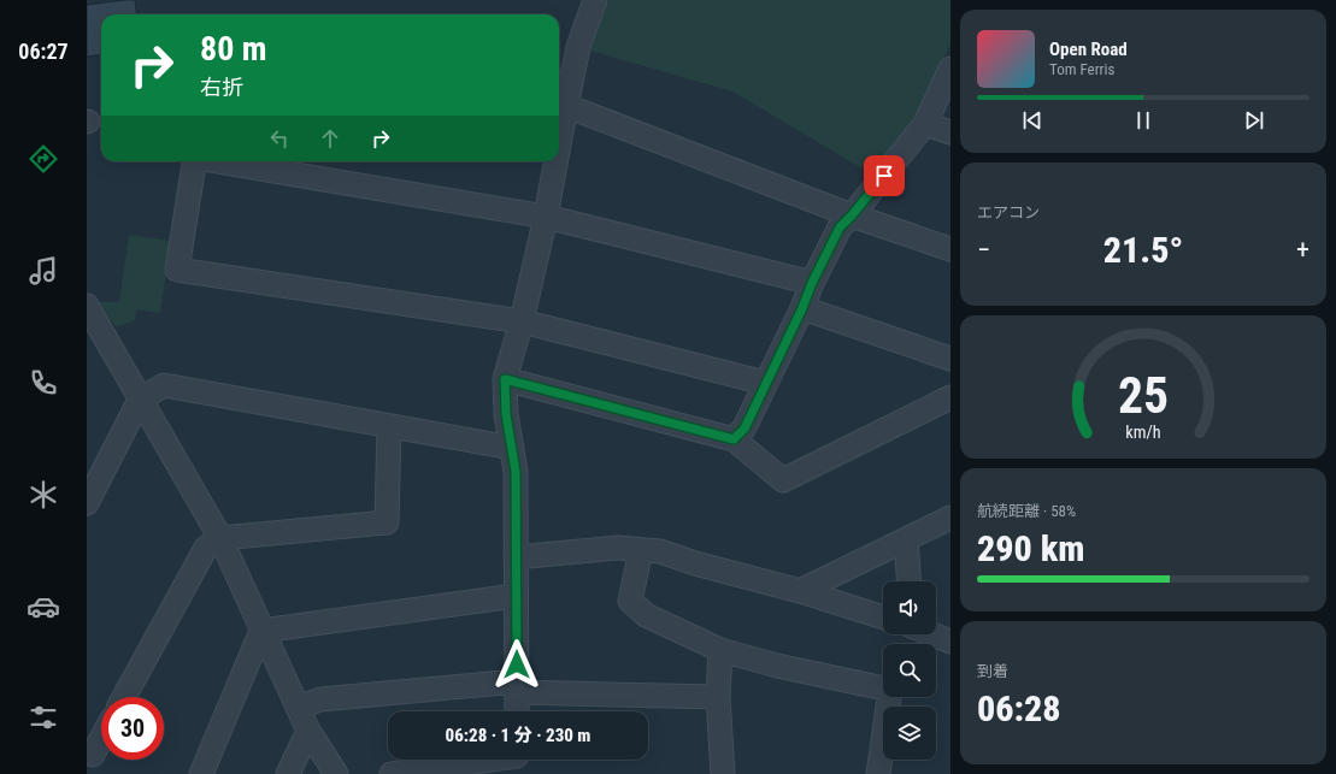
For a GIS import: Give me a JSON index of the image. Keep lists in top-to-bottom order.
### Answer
{
  "page": {
    "tabs": "06:27",
    "turn": ["80 m", "右折"],
    "song": ["Open Road", "Tom Ferris"],
    "tile": [
      "エアコン",
      ["航続距離 · 58%", "290 km"],
      ["到着", "06:28"]
    ],
    "heat": ["−", "21.5°", "+"],
    "limit": "30",
    "trip": "06:28 · 1 分 · 230 m",
    "gauge": ["25", "km/h"]
  }
}
